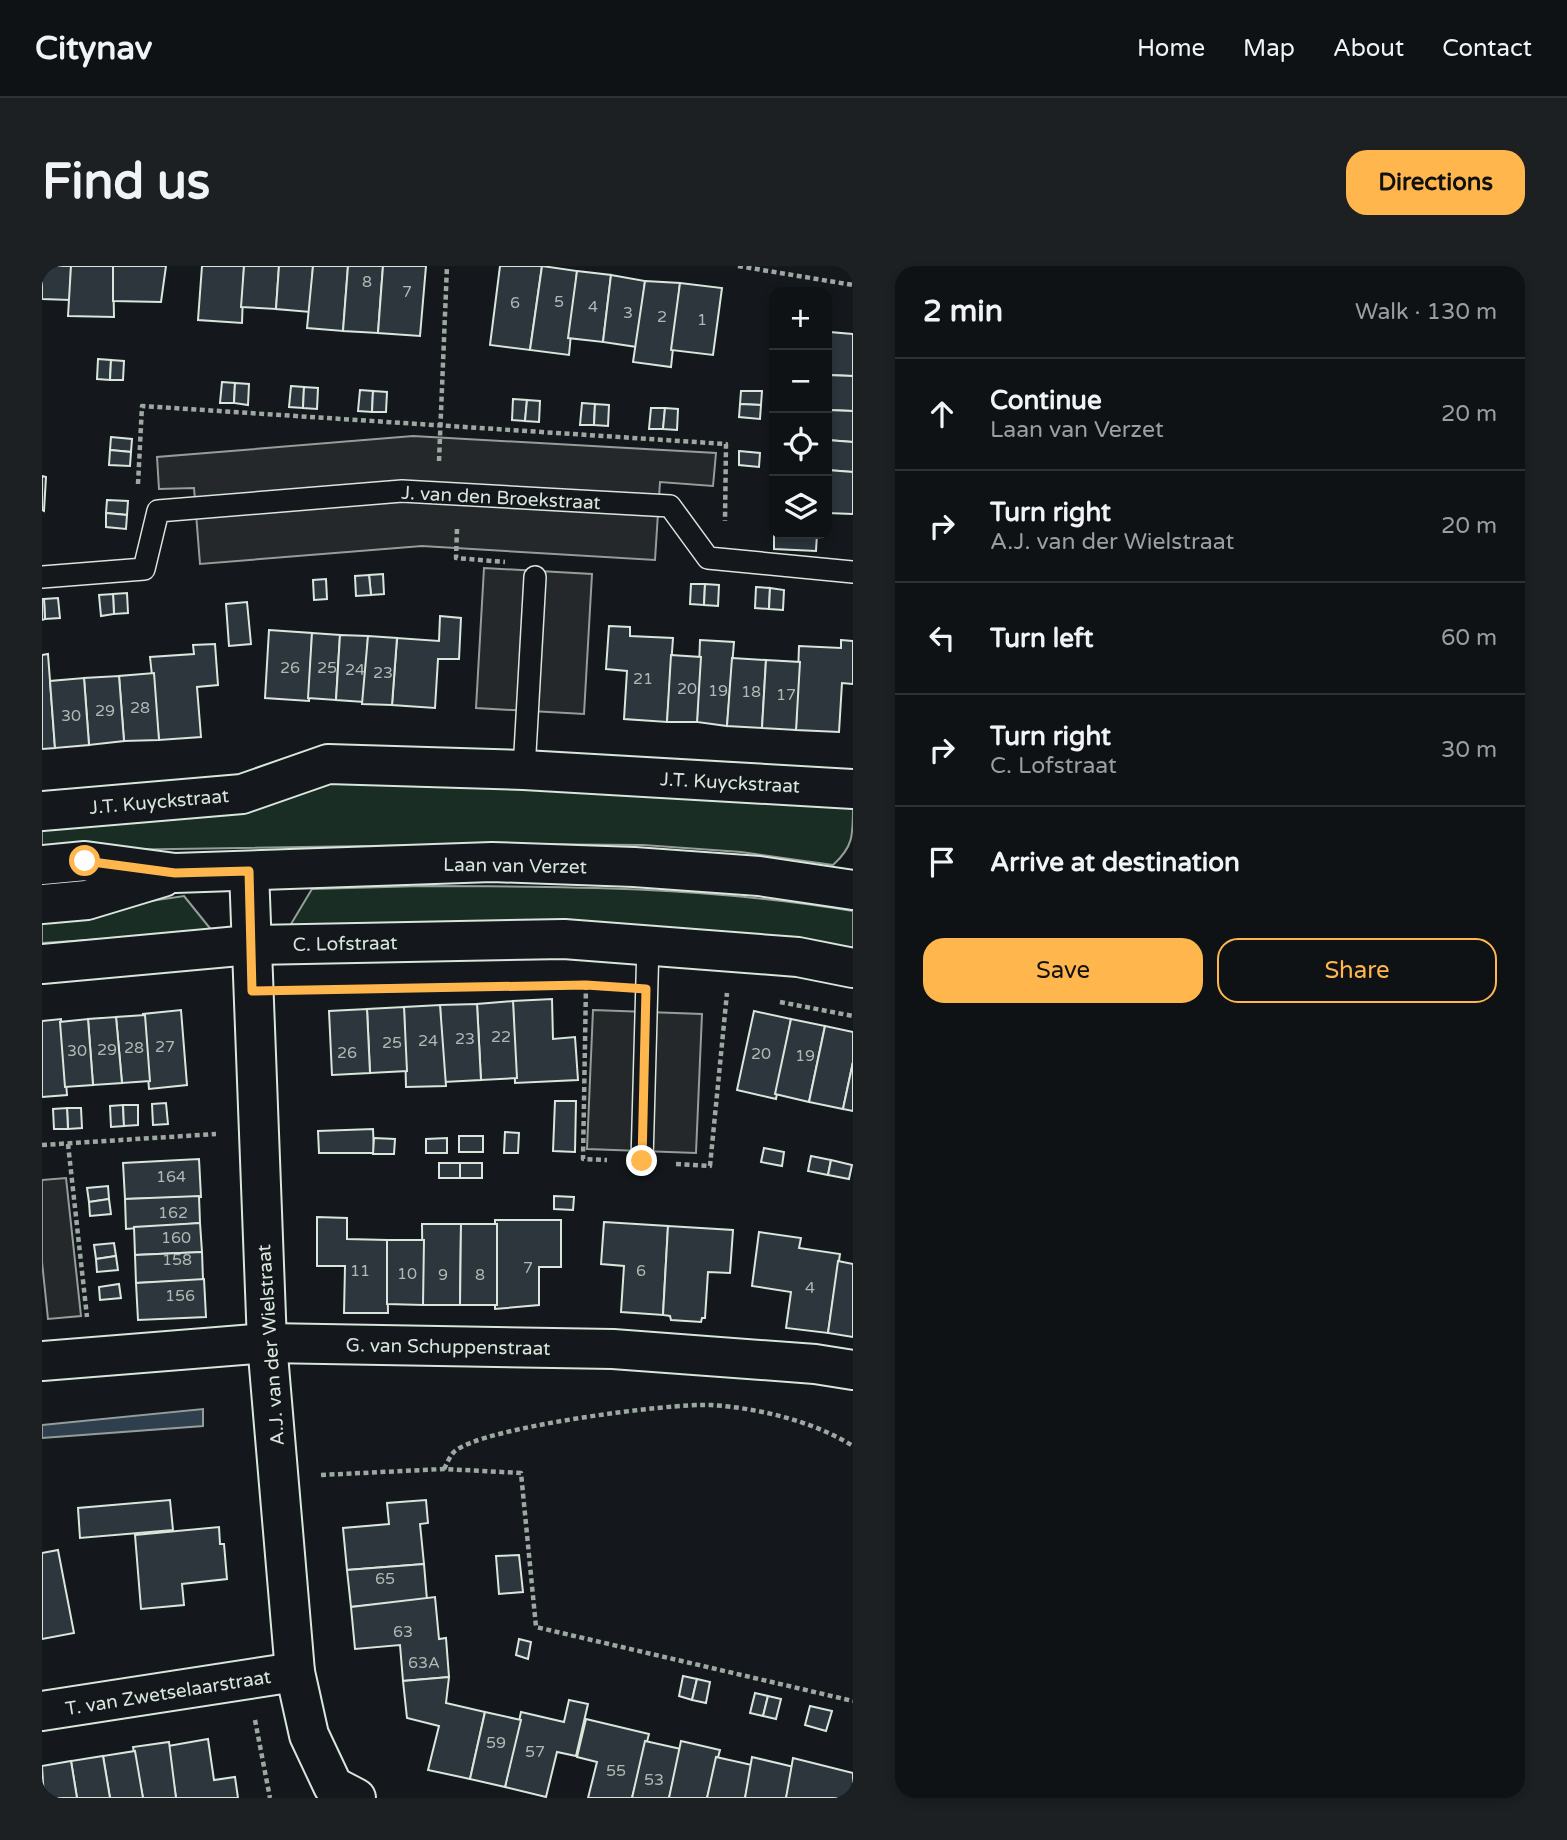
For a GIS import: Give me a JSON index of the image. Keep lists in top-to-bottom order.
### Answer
{
  "streets": {
    "street": [
      "J.T. Kuyckstraat",
      "Laan van Verzet",
      "C. Lofstraat",
      "A.J. van der Wielstraat",
      "G. van Schuppenstraat",
      "T. van Zwetselaarstraat"
    ],
    "lane": ["J. van den Broekstraat"]
  },
  "crossings": [
    ["Laan van Verzet", "A.J. van der Wielstraat"],
    ["C. Lofstraat", "A.J. van der Wielstraat"],
    ["A.J. van der Wielstraat", "G. van Schuppenstraat"],
    ["A.J. van der Wielstraat", "T. van Zwetselaarstraat"]
  ],
  "house_numbers": [
    "8",
    "7",
    "5",
    "6",
    "4",
    "3",
    "2",
    "1",
    "26",
    "25",
    "24",
    "23",
    "21",
    "20",
    "19",
    "18",
    "17",
    "28",
    "29",
    "30",
    "22",
    "23",
    "24",
    "25",
    "27",
    "28",
    "29",
    "30",
    "26",
    "20",
    "19",
    "164",
    "162",
    "160",
    "158",
    "7",
    "11",
    "6",
    "10",
    "9",
    "8",
    "4",
    "156",
    "65",
    "63",
    "63A",
    "59",
    "57",
    "55",
    "53"
  ],
  "page": {
    "header": "Citynav",
    "nav": [
      "Home",
      "Map",
      "About",
      "Contact"
    ],
    "buttons": [
      "Directions",
      ["Save", "Share"]
    ],
    "title": "Find us",
    "heading": ["2 min", "Walk · 130 m"],
    "map_buttons": ["+", "−"],
    "list": [
      ["Continue", "Laan van Verzet", "20 m"],
      ["Turn right", "A.J. van der Wielstraat", "20 m"],
      ["Turn left", "60 m"],
      ["Turn right", "C. Lofstraat", "30 m"],
      "Arrive at destination"
    ]
  }
}
